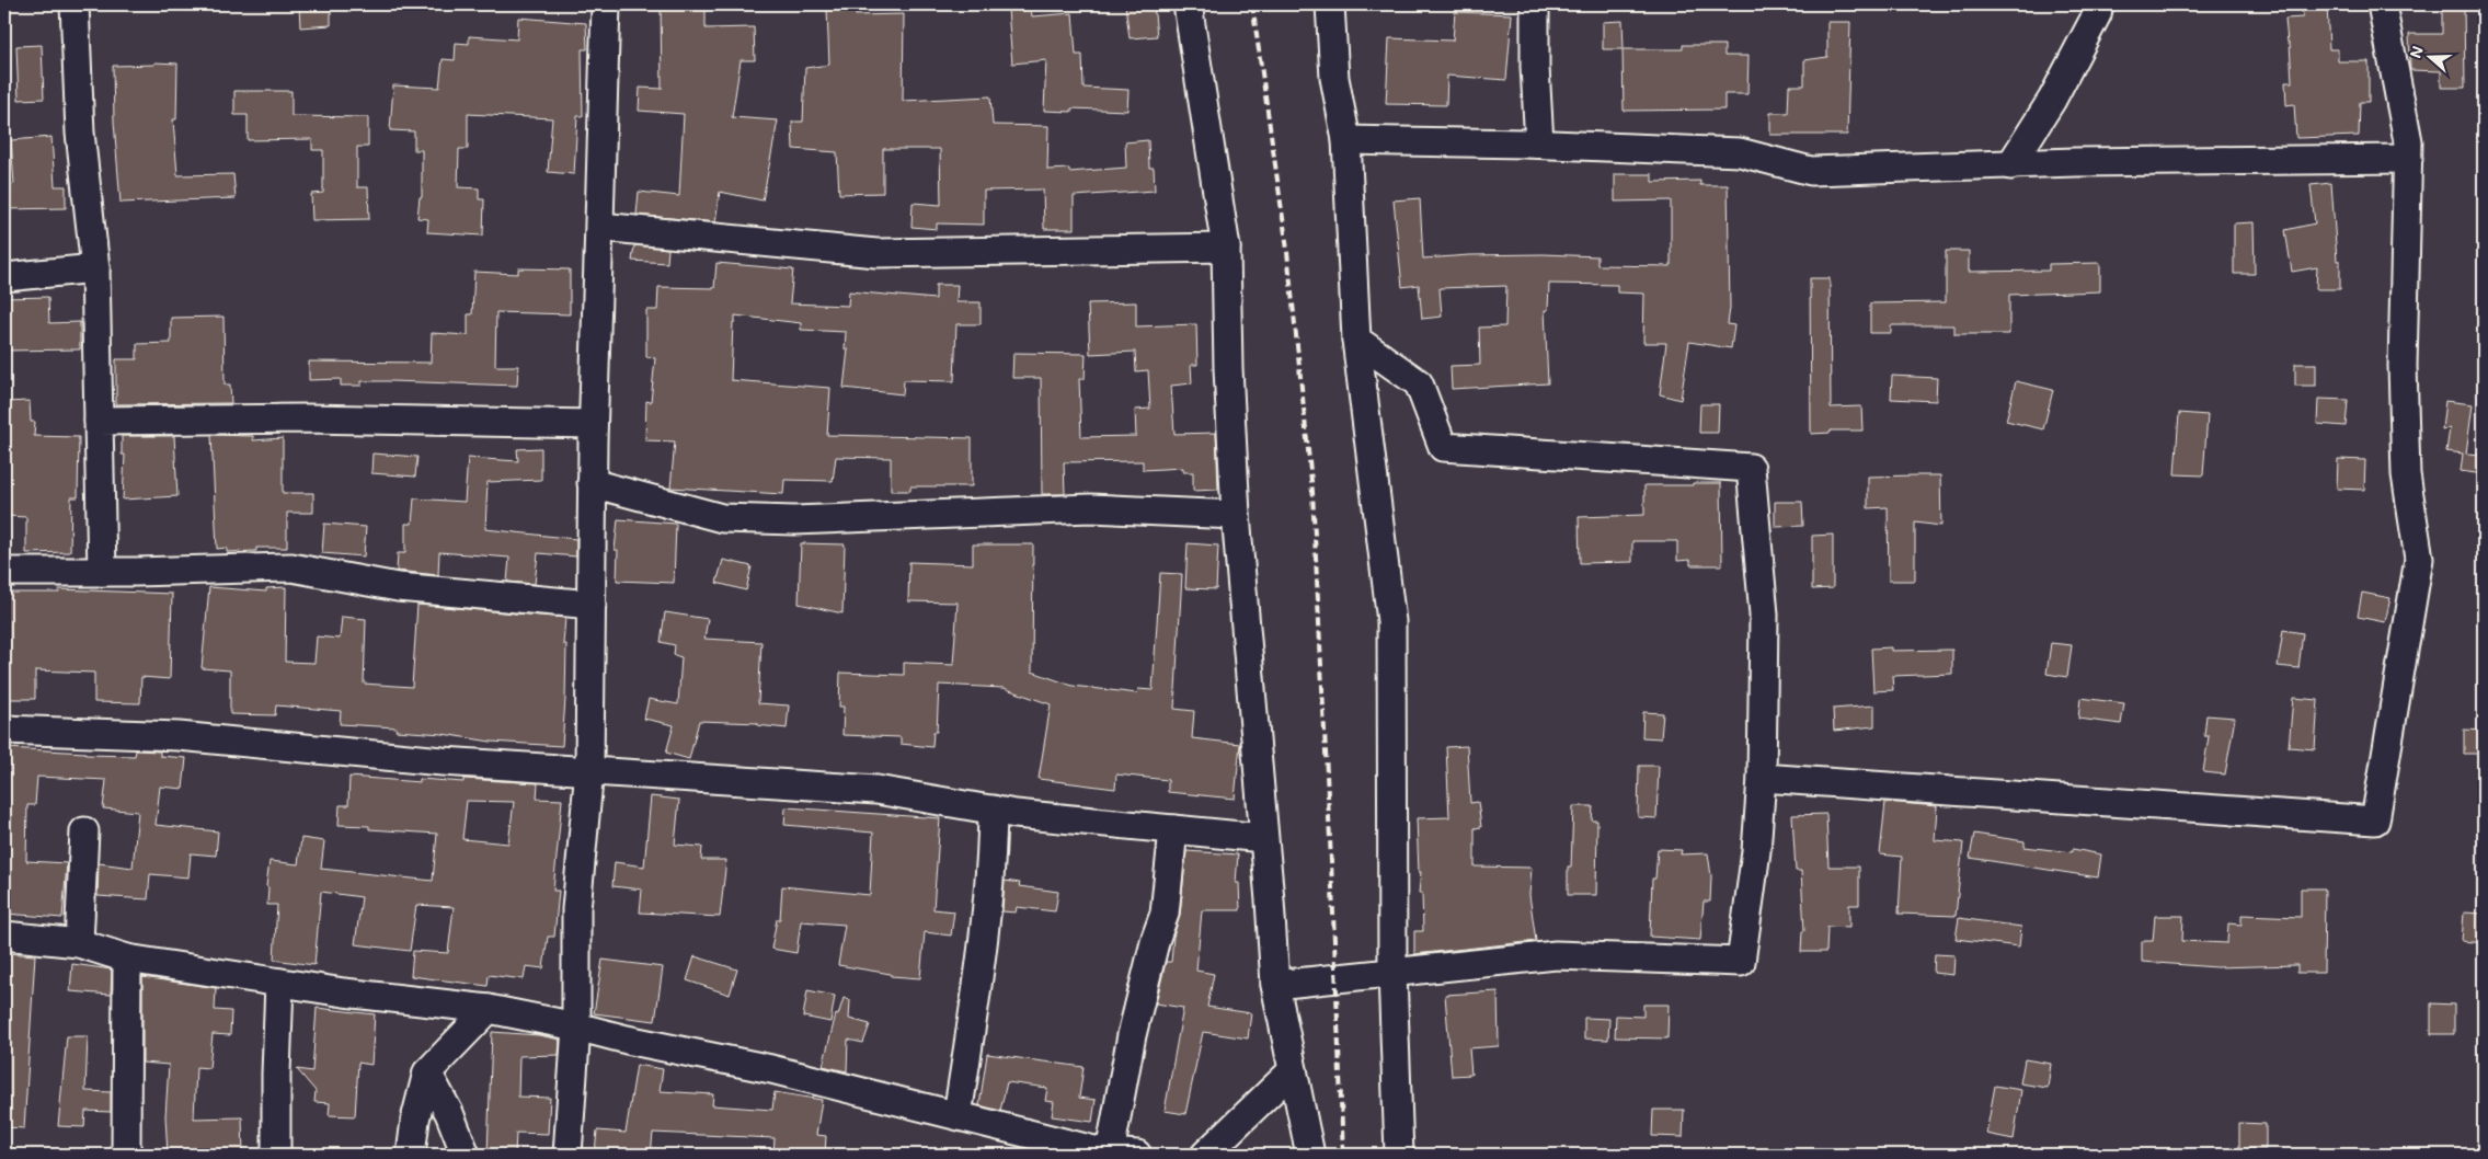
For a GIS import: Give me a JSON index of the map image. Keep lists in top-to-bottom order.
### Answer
{
  "north": "left"
}
